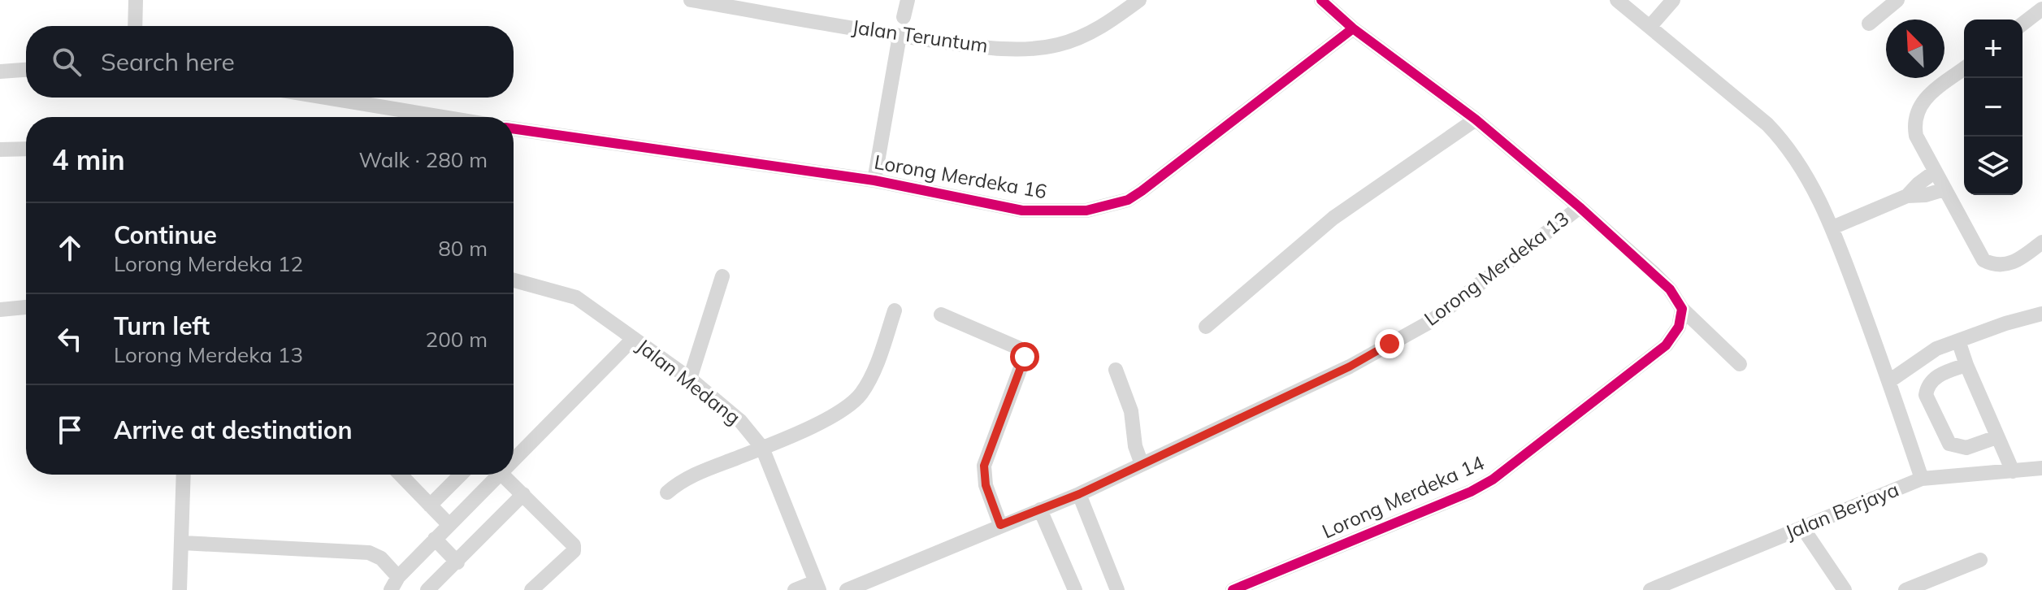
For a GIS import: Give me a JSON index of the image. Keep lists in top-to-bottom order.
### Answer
{
  "streets": {
    "street": [
      "Jalan Teruntum",
      "Lorong Merdeka 16",
      "Lorong Merdeka 13",
      "Jalan Medang",
      "Lorong Merdeka 14",
      "Jalan Berjaya"
    ]
  },
  "north": "top left",
  "page": {
    "map_buttons": ["+", "−"],
    "search": "Search here",
    "heading": ["4 min", "Walk · 280 m"],
    "list": [
      ["Continue", "Lorong Merdeka 12", "80 m"],
      ["Turn left", "Lorong Merdeka 13", "200 m"],
      "Arrive at destination"
    ]
  }
}
